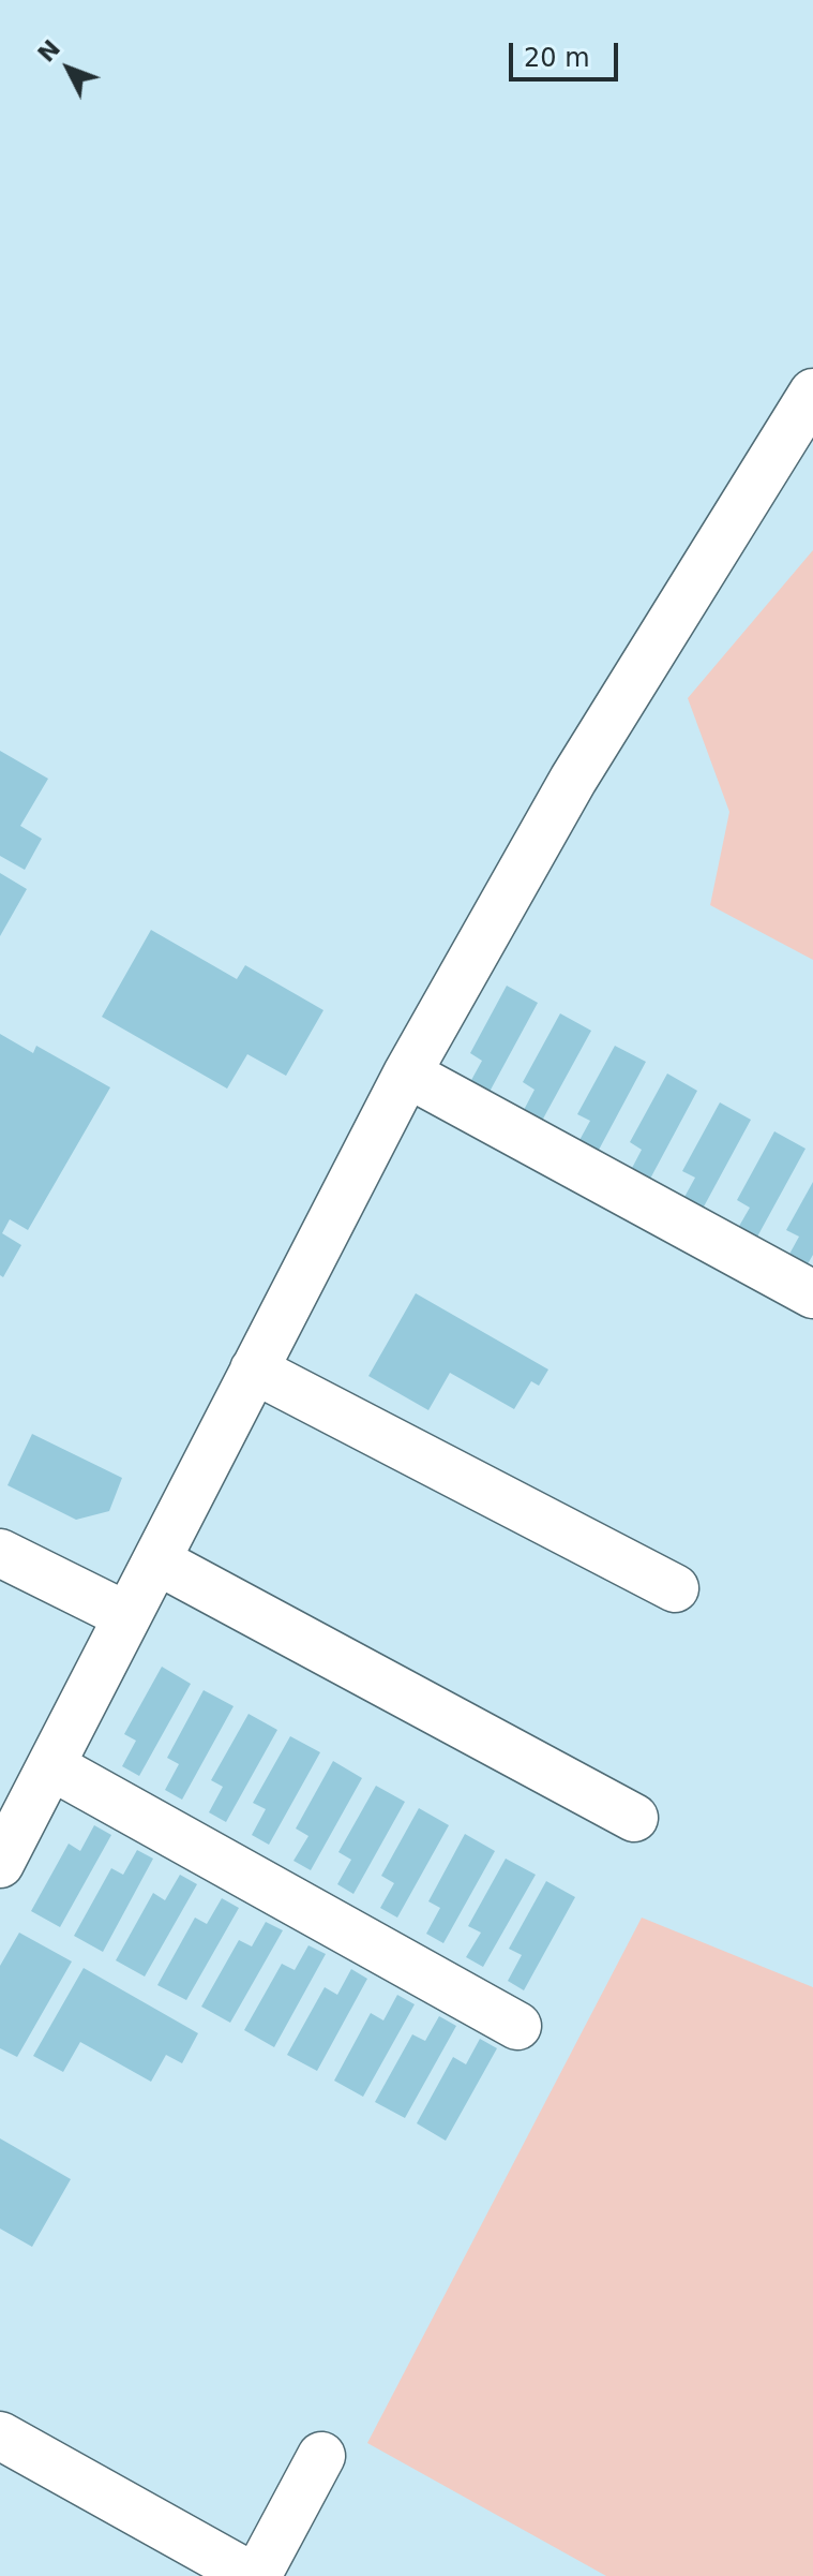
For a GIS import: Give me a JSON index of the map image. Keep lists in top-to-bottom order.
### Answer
{
  "scale_bar": "20 m",
  "north": "top left"
}
